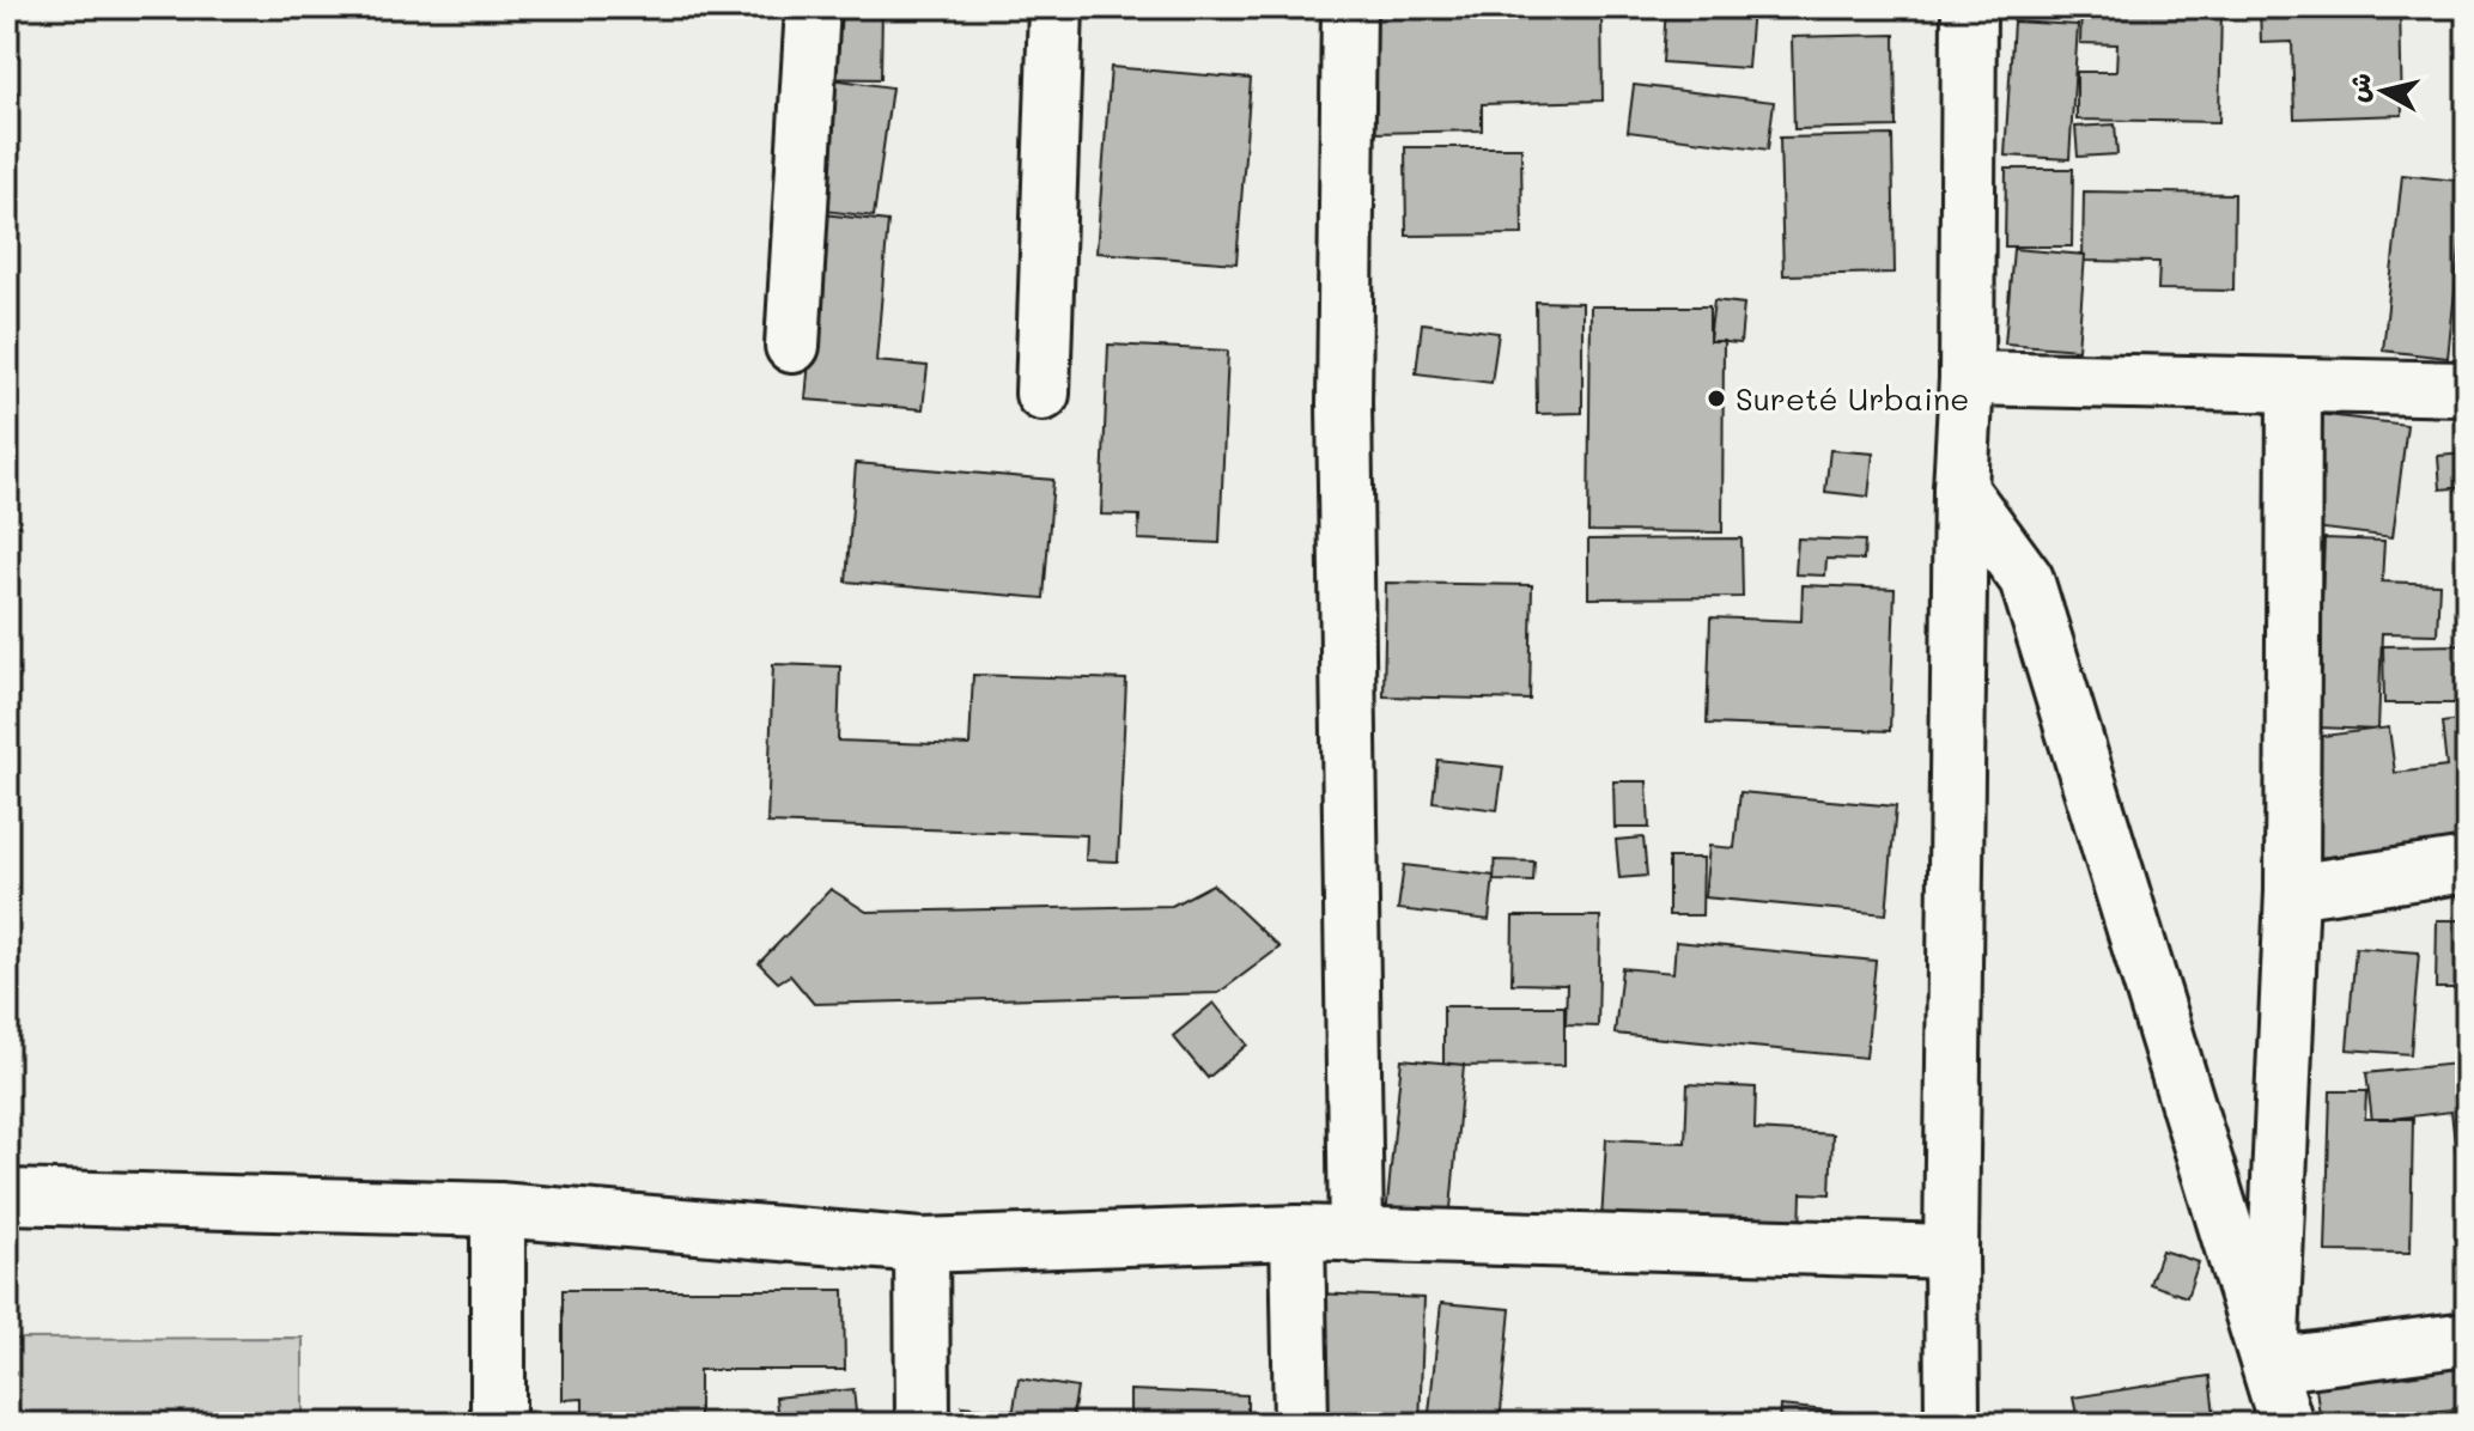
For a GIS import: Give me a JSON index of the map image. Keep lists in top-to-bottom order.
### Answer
{
  "places": ["Sureté Urbaine"],
  "north": "left"
}
